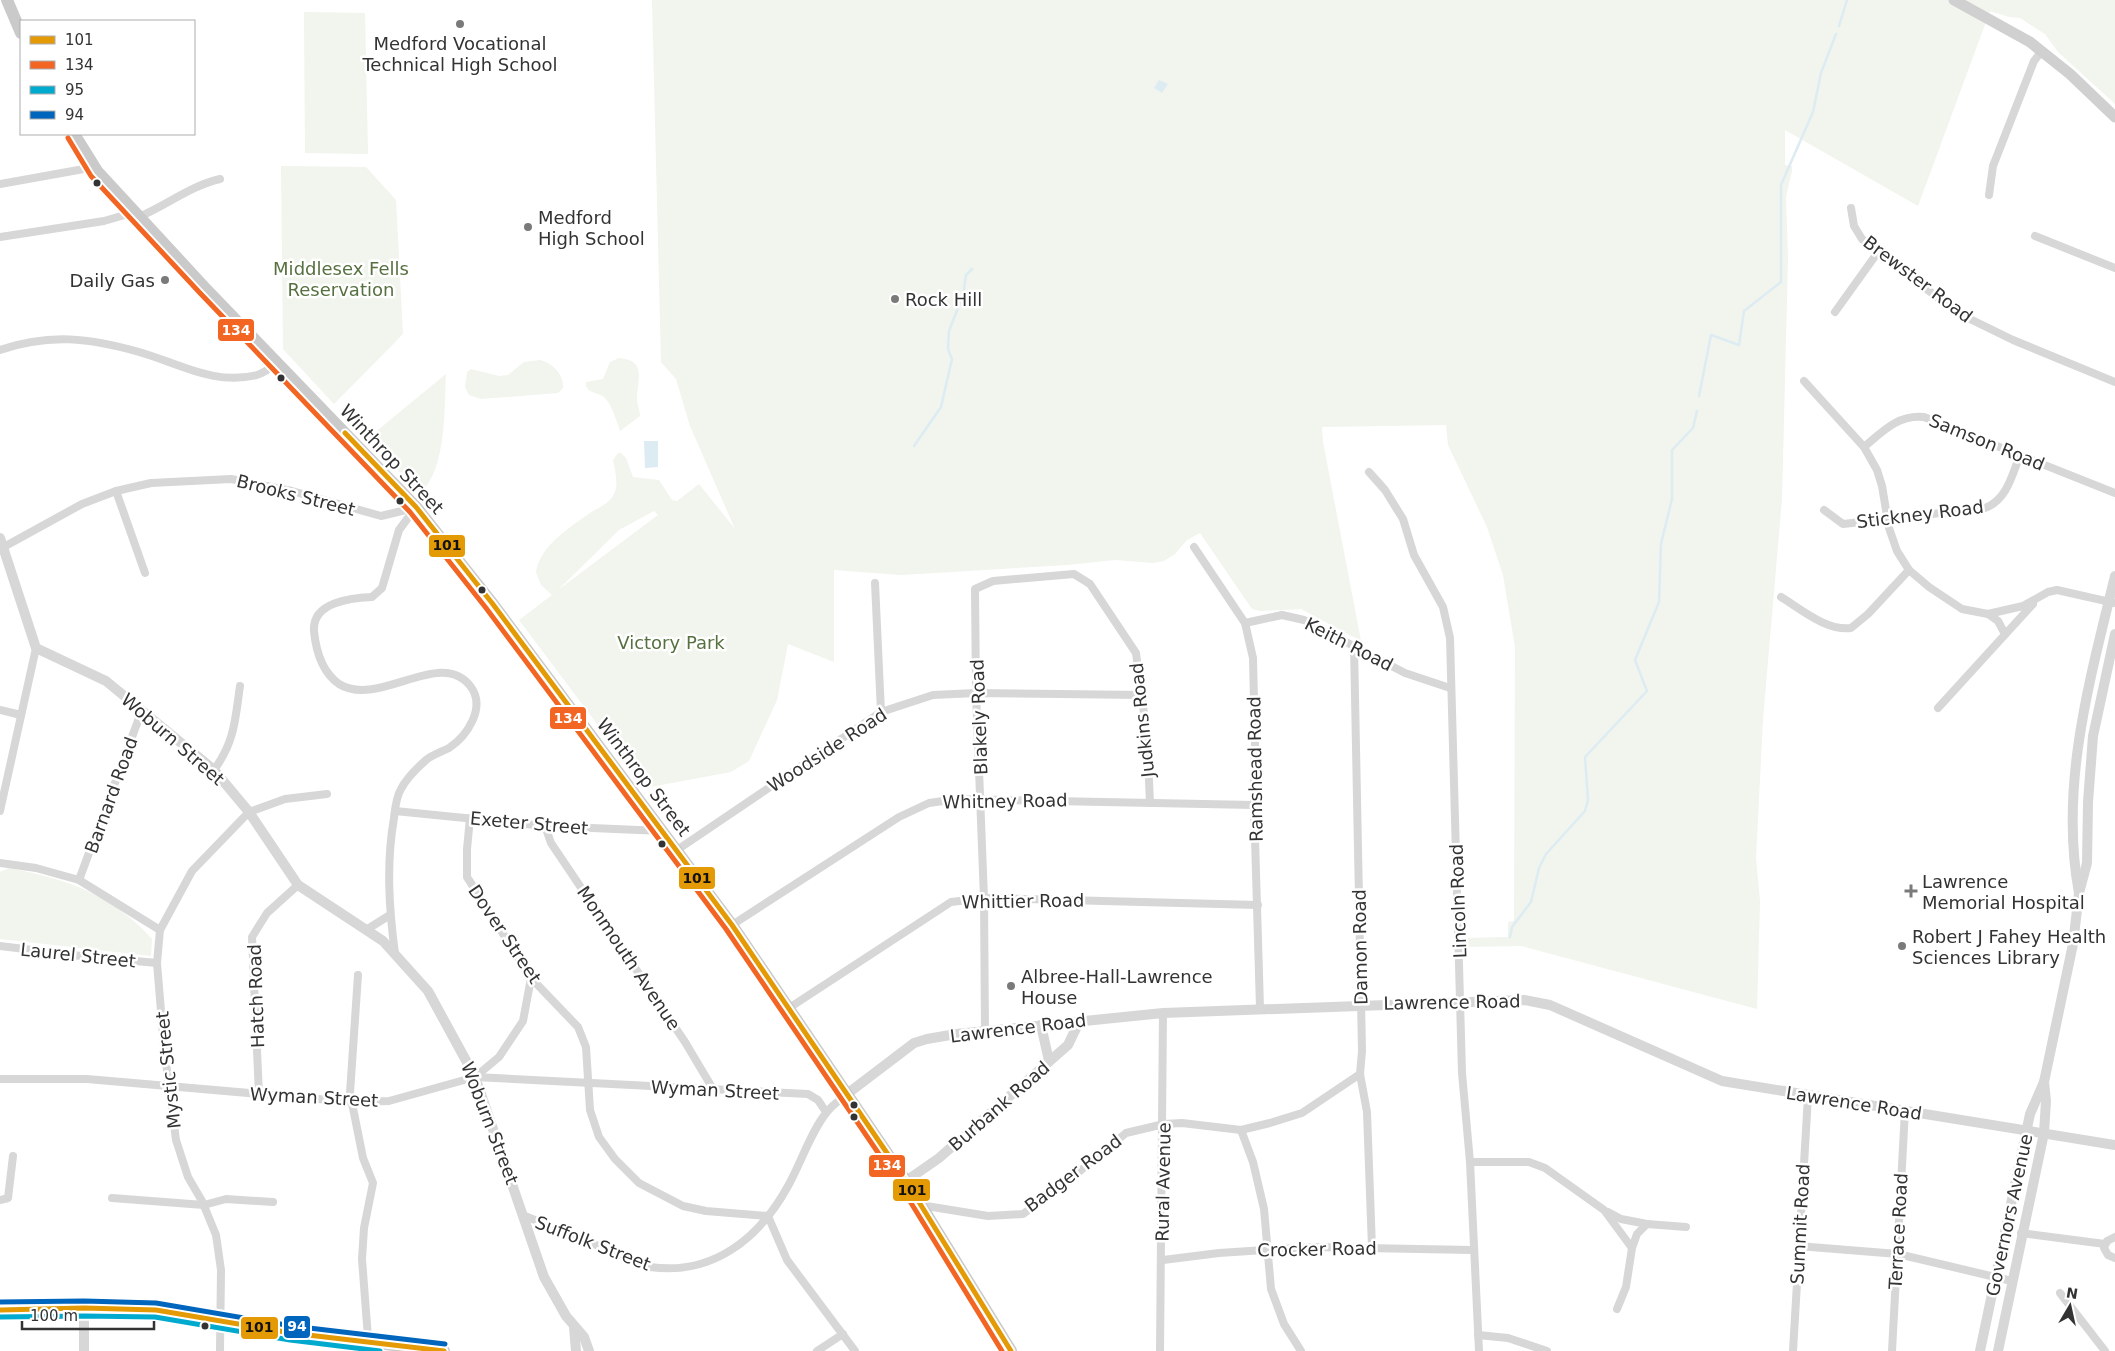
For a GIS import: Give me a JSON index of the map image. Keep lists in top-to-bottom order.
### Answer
{
  "streets": {
    "main road": ["Winthrop Street"],
    "street": [
      "Brewster Road",
      "Samson Road",
      "Brooks Street",
      "Stickney Road",
      "Keith Road",
      "Blakely Road",
      "Judkins Road",
      "Woburn Street",
      "Woodside Road",
      "Ramshead Road",
      "Barnard Road",
      "Whitney Road",
      "Exeter Street",
      "Whittier Road",
      "Lincoln Road",
      "Dover Street",
      "Damon Road",
      "Laurel Street",
      "Monmouth Avenue",
      "Hatch Road",
      "Lawrence Road",
      "Mystic Street",
      "Wyman Street",
      "Burbank Road",
      "Badger Road",
      "Rural Avenue",
      "Governors Avenue",
      "Summit Road",
      "Terrace Road",
      "Suffolk Street",
      "Crocker Road"
    ]
  },
  "crossings": [
    ["Samson Road", "Stickney Road"],
    ["Winthrop Street", "Brooks Street"],
    ["Winthrop Street", "Woodside Road"],
    ["Winthrop Street", "Whitney Road"],
    ["Winthrop Street", "Exeter Street"],
    ["Winthrop Street", "Whittier Road"],
    ["Winthrop Street", "Lawrence Road"],
    ["Winthrop Street", "Burbank Road"],
    ["Winthrop Street", "Badger Road"],
    ["Winthrop Street", "Suffolk Street"],
    ["Keith Road", "Ramshead Road"],
    ["Keith Road", "Lincoln Road"],
    ["Keith Road", "Damon Road"],
    ["Blakely Road", "Judkins Road"],
    ["Blakely Road", "Woodside Road"],
    ["Blakely Road", "Whitney Road"],
    ["Blakely Road", "Whittier Road"],
    ["Blakely Road", "Lawrence Road"],
    ["Judkins Road", "Woodside Road"],
    ["Judkins Road", "Whitney Road"],
    ["Woburn Street", "Barnard Road"],
    ["Woburn Street", "Hatch Road"],
    ["Woburn Street", "Mystic Street"],
    ["Woburn Street", "Wyman Street"],
    ["Woburn Street", "Suffolk Street"],
    ["Ramshead Road", "Whitney Road"],
    ["Ramshead Road", "Whittier Road"],
    ["Ramshead Road", "Lawrence Road"],
    ["Exeter Street", "Dover Street"],
    ["Exeter Street", "Monmouth Avenue"],
    ["Lincoln Road", "Lawrence Road"],
    ["Lincoln Road", "Crocker Road"],
    ["Dover Street", "Wyman Street"],
    ["Dover Street", "Suffolk Street"],
    ["Damon Road", "Lawrence Road"],
    ["Damon Road", "Badger Road"],
    ["Damon Road", "Crocker Road"],
    ["Laurel Street", "Mystic Street"],
    ["Monmouth Avenue", "Wyman Street"],
    ["Hatch Road", "Wyman Street"],
    ["Lawrence Road", "Burbank Road"],
    ["Lawrence Road", "Rural Avenue"],
    ["Lawrence Road", "Governors Avenue"],
    ["Lawrence Road", "Summit Road"],
    ["Lawrence Road", "Terrace Road"],
    ["Lawrence Road", "Suffolk Street"],
    ["Mystic Street", "Wyman Street"],
    ["Wyman Street", "Suffolk Street"],
    ["Badger Road", "Rural Avenue"],
    ["Rural Avenue", "Crocker Road"]
  ],
  "parks": ["Middlesex Fells Reservation", "Victory Park"],
  "places": {
    "other": [
      "Medford Vocational Technical High School",
      "Medford High School",
      "Daily Gas",
      "Rock Hill",
      "Robert J Fahey Health Sciences Library",
      "Albree-Hall-Lawrence House"
    ],
    "health": ["Lawrence Memorial Hospital"]
  },
  "lines": [
    "transit line 134",
    "transit line 101",
    "transit line 94",
    "transit line 95"
  ],
  "legend": [
    "101",
    "134",
    "95",
    "94"
  ],
  "scale_bar": "100 m",
  "north": "top"
}
